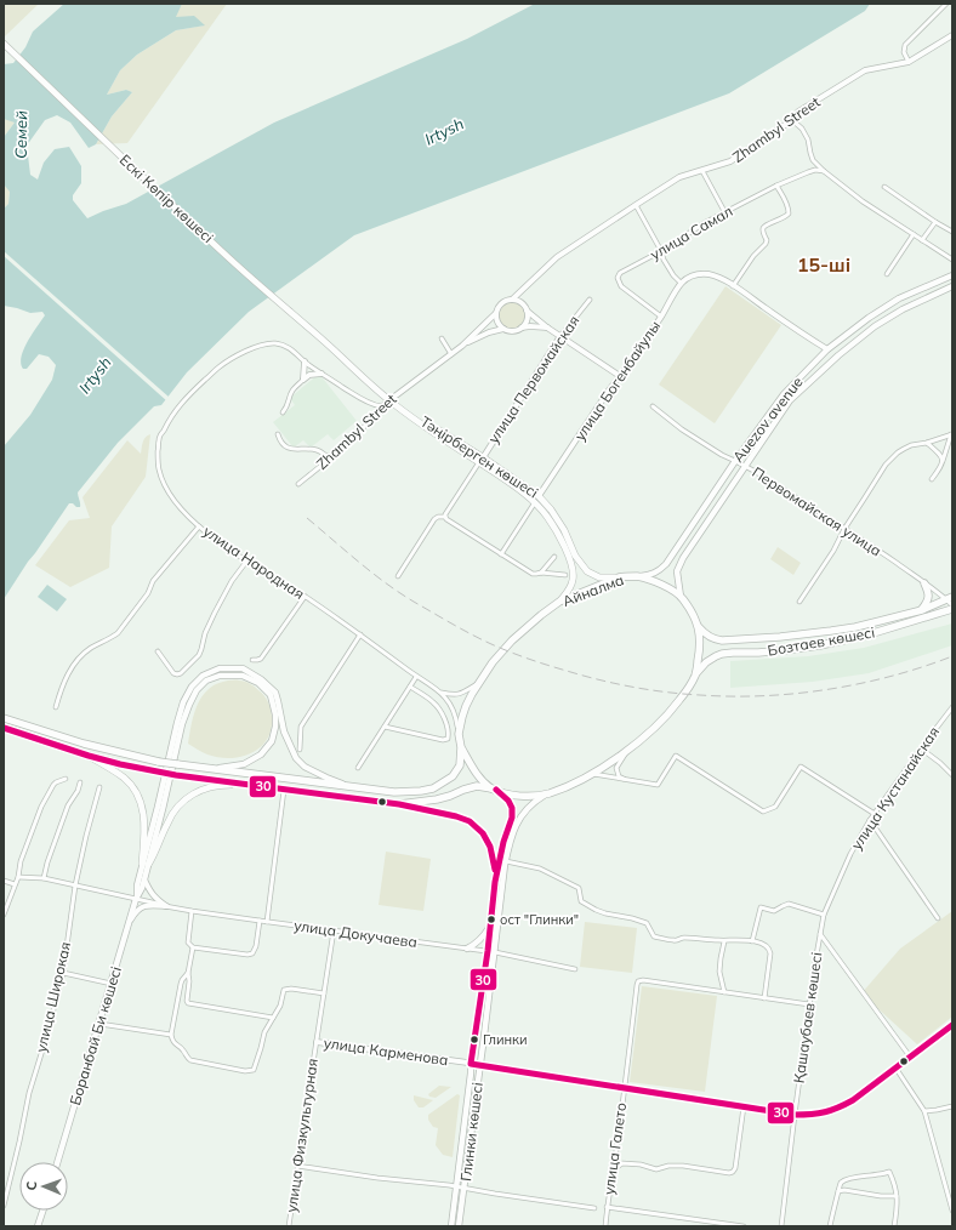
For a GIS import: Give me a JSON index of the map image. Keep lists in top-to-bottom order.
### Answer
{
  "streets": {
    "highway": ["Айналма", "Бозтаев көшесі"],
    "main road": [
      "Ескі Көпір көшесі",
      "Auezov avenue",
      "Тәңірберген көшесі",
      "Боранбай Би көшесі",
      "Глинки көшесі"
    ],
    "street": [
      "Zhambyl Street",
      "улица Самал",
      "улица Первомайская",
      "улица Богенбайулы",
      "Первомайская улица",
      "улица Народная",
      "улица Кустанайская",
      "улица Докучаева",
      "улица Широкая",
      "Қашаубаев көшесі",
      "улица Карменова",
      "улица Физкультурная",
      "улица Галето"
    ]
  },
  "crossings": [
    ["Zhambyl Street", "Ескі Көпір көшесі"],
    ["Zhambyl Street", "улица Народная"],
    ["Ескі Көпір көшесі", "улица Первомайская"],
    ["Ескі Көпір көшесі", "Тәңірберген көшесі"],
    ["улица Самал", "улица Богенбайулы"],
    ["улица Первомайская", "Тәңірберген көшесі"],
    ["улица Богенбайулы", "Тәңірберген көшесі"],
    ["Auezov avenue", "Первомайская улица"],
    ["Auezov avenue", "Айналма"],
    ["Тәңірберген көшесі", "Айналма"],
    ["Первомайская улица", "Бозтаев көшесі"],
    ["улица Народная", "Айналма"],
    ["Айналма", "Бозтаев көшесі"],
    ["Айналма", "Глинки көшесі"],
    ["улица Кустанайская", "Қашаубаев көшесі"],
    ["улица Докучаева", "улица Широкая"],
    ["улица Докучаева", "Боранбай Би көшесі"],
    ["улица Докучаева", "Глинки көшесі"],
    ["улица Докучаева", "улица Физкультурная"],
    ["Қашаубаев көшесі", "улица Карменова"],
    ["улица Карменова", "Глинки көшесі"],
    ["улица Карменова", "улица Физкультурная"],
    ["улица Карменова", "улица Галето"]
  ],
  "districts": ["15-ші"],
  "water": ["Irtysh", "Семей"],
  "places": ["ост \"Глинки\"", "Глинки"],
  "lines": ["transit line 30"],
  "north": "left"
}
